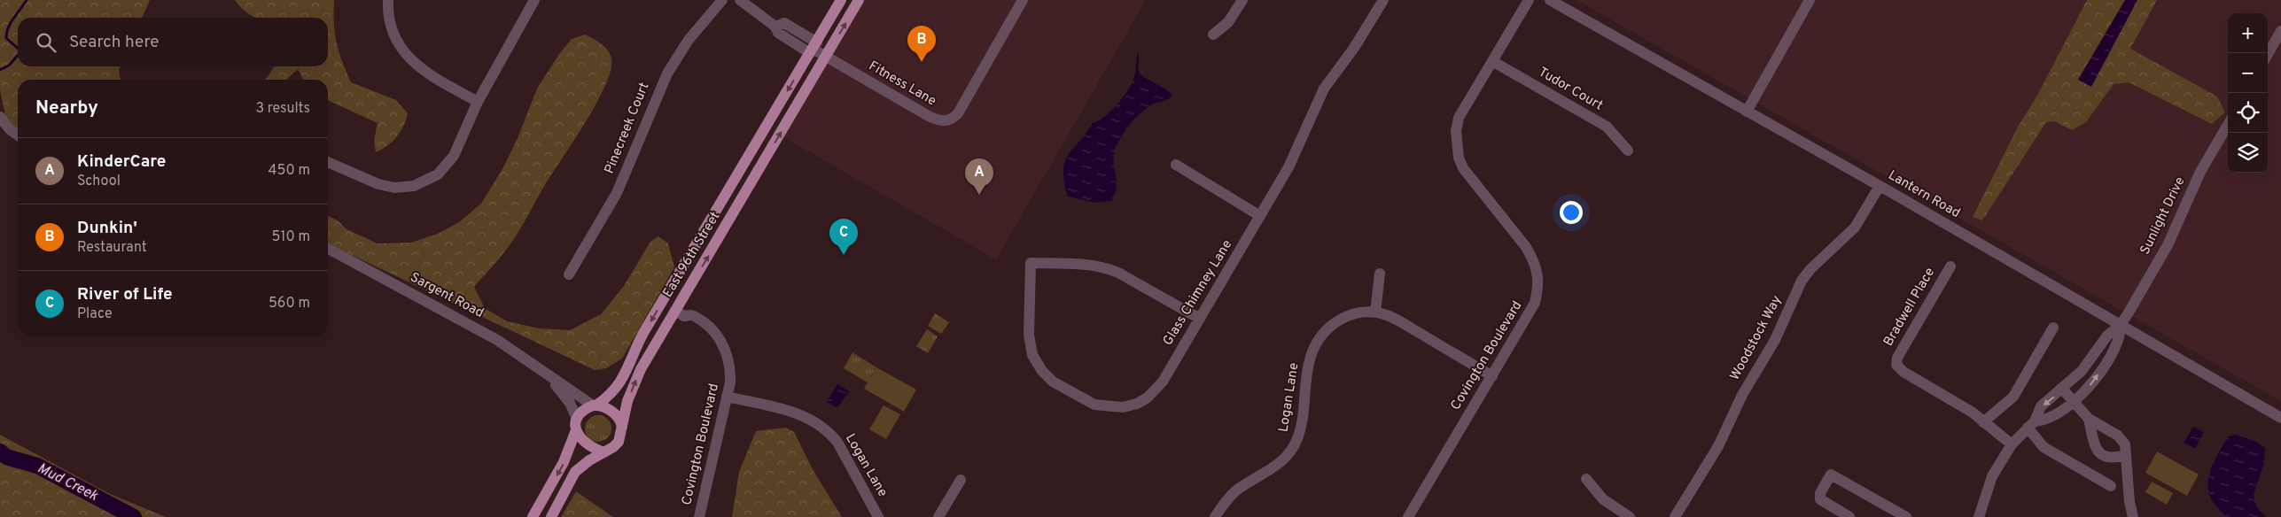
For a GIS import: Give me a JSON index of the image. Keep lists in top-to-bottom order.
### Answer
{
  "streets": {
    "main road": ["East 96th Street"],
    "street": [
      "Fitness Lane",
      "Tudor Court",
      "Pinecreek Court",
      "Lantern Road",
      "Sunlight Drive",
      "Glass Chimney Lane",
      "Sargent Road",
      "Bradwell Place",
      "Woodstock Way",
      "Covington Boulevard",
      "Logan Lane"
    ]
  },
  "crossings": [
    ["Fitness Lane", "East 96th Street"],
    ["Tudor Court", "Covington Boulevard"],
    ["Lantern Road", "Sunlight Drive"],
    ["Lantern Road", "Woodstock Way"],
    ["East 96th Street", "Sargent Road"],
    ["East 96th Street", "Covington Boulevard"],
    ["Covington Boulevard", "Logan Lane"]
  ],
  "water": ["Mud Creek"],
  "page": {
    "map_buttons": ["+", "−"],
    "search": "Search here",
    "pins": ["B", "A", "C"],
    "heading": ["Nearby", "3 results"],
    "list": [
      {
        "mark": "A",
        "name": "KinderCare",
        "note": "School",
        "value": "450 m"
      },
      {
        "mark": "B",
        "name": "Dunkin'",
        "note": "Restaurant",
        "value": "510 m"
      },
      {
        "mark": "C",
        "name": "River of Life",
        "note": "Place",
        "value": "560 m"
      }
    ]
  }
}
